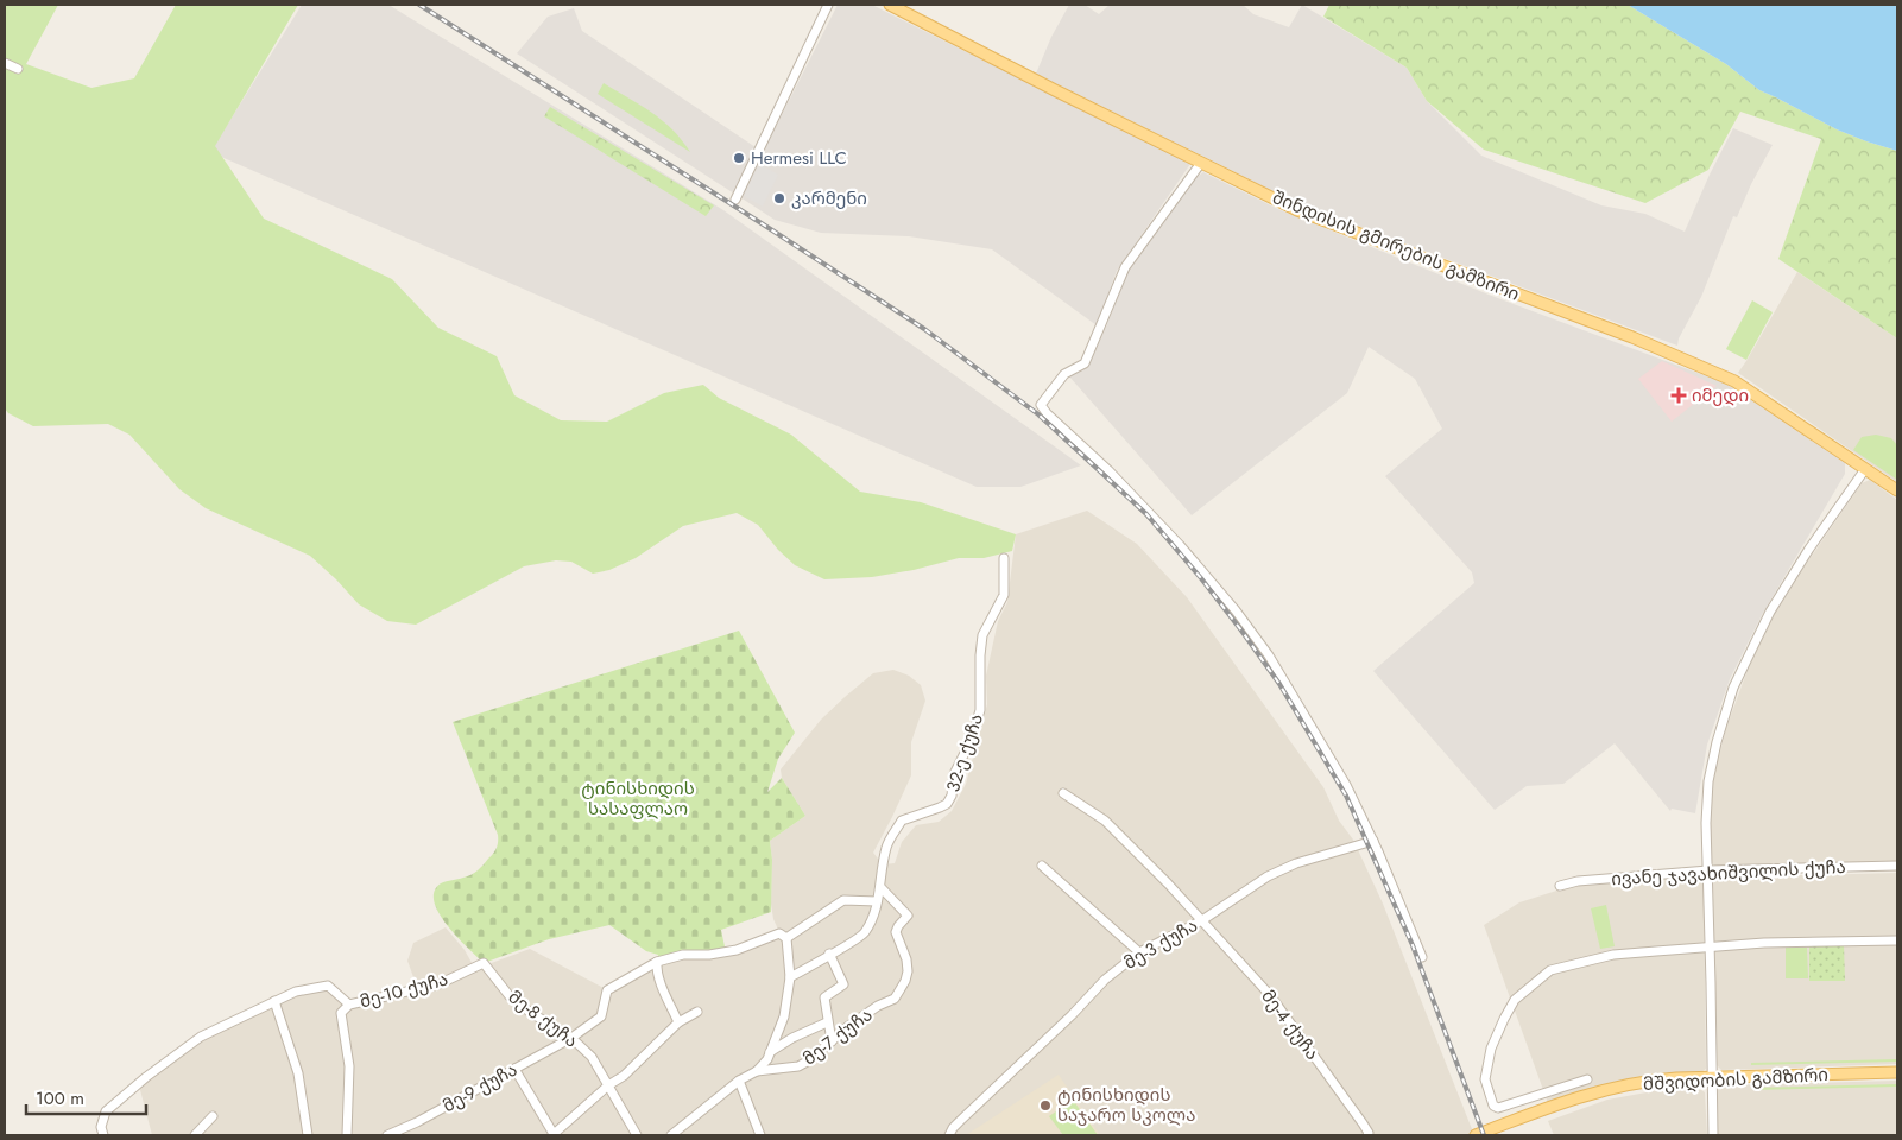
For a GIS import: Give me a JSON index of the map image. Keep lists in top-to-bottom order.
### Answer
{
  "streets": {
    "main road": ["შინდისის გმირების გამზირი", "მშვიდობის გამზირი"],
    "street": [
      "32-ე ქუჩა",
      "ივანე ჯავახიშვილის ქუჩა",
      "მე-3 ქუჩა",
      "მე-10 ქუჩა",
      "მე-8 ქუჩა",
      "მე-4 ქუჩა",
      "მე-7 ქუჩა",
      "მე-9 ქუჩა"
    ]
  },
  "crossings": [
    ["32-ე ქუჩა", "მე-7 ქუჩა"],
    ["მე-3 ქუჩა", "მე-4 ქუჩა"],
    ["მე-10 ქუჩა", "მე-8 ქუჩა"],
    ["მე-8 ქუჩა", "მე-9 ქუჩა"]
  ],
  "parks": ["ტინისხიდის სასაფლაო"],
  "places": {
    "other": ["Hermesi LLC", "კარმენი", "ტინისხიდის საჯარო სკოლა"],
    "health": ["იმედი"]
  },
  "scale_bar": "100 m"
}
